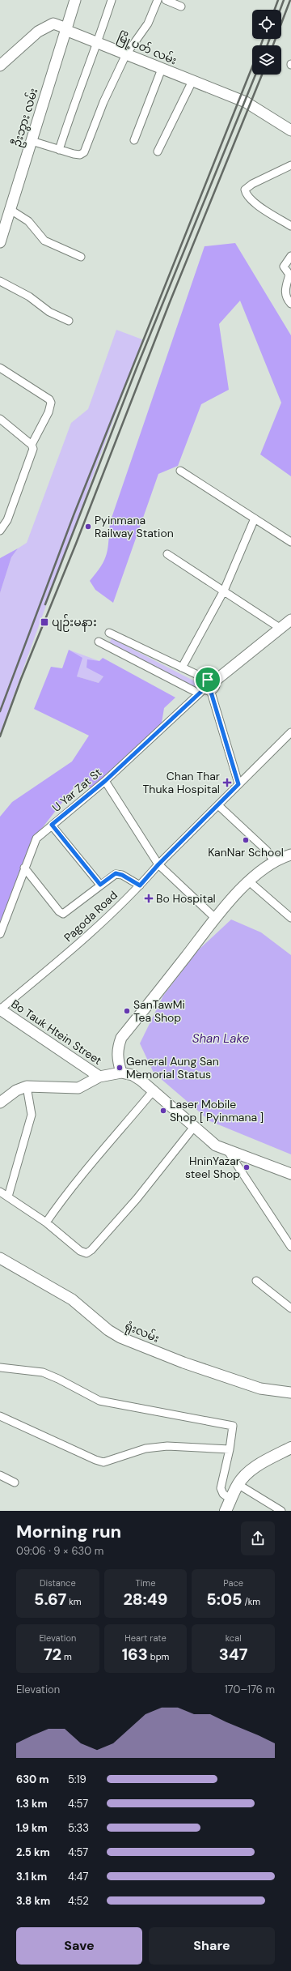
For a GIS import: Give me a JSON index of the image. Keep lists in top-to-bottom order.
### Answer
{
  "streets": {
    "street": [
      "မြို့ပတ် လမ်း",
      "ဦးဘွား လမ်း",
      "U Yar Zat St",
      "Pagoda Road",
      "Bo Tauk Htein Street",
      "ရုံးလမ်း"
    ]
  },
  "crossings": [
    ["မြို့ပတ် လမ်း", "ဦးဘွား လမ်း"],
    ["Pagoda Road", "Bo Tauk Htein Street"]
  ],
  "water": ["Shan Lake"],
  "places": {
    "other": [
      "Pyinmana Railway Station",
      "KanNar School",
      "SanTawMi Tea Shop",
      "General Aung San Memorial Status",
      "Laser Mobile Shop [ Pyinmana ]",
      "HninYazar steel Shop"
    ],
    "transit": ["ပျဉ်းမနား"],
    "health": ["Chan Thar Thuka Hospital", "Bo Hospital"]
  },
  "page": {
    "heading": ["Morning run", "09:06 · 9 × 630 m"],
    "stats": [
      ["Distance", "5.67 km"],
      ["Time", "28:49"],
      ["Pace", "5:05 /km"],
      ["Elevation", "72 m"],
      ["Heart rate", "163 bpm"],
      ["kcal", "347"]
    ],
    "chart": ["Elevation", "170–176 m"],
    "list": [
      {
        "name": "630 m",
        "note": "5:19"
      },
      {
        "name": "1.3 km",
        "note": "4:57"
      },
      {
        "name": "1.9 km",
        "note": "5:33"
      },
      {
        "name": "2.5 km",
        "note": "4:57"
      },
      {
        "name": "3.1 km",
        "note": "4:47"
      },
      {
        "name": "3.8 km",
        "note": "4:52"
      }
    ],
    "buttons": ["Save", "Share"]
  }
}
